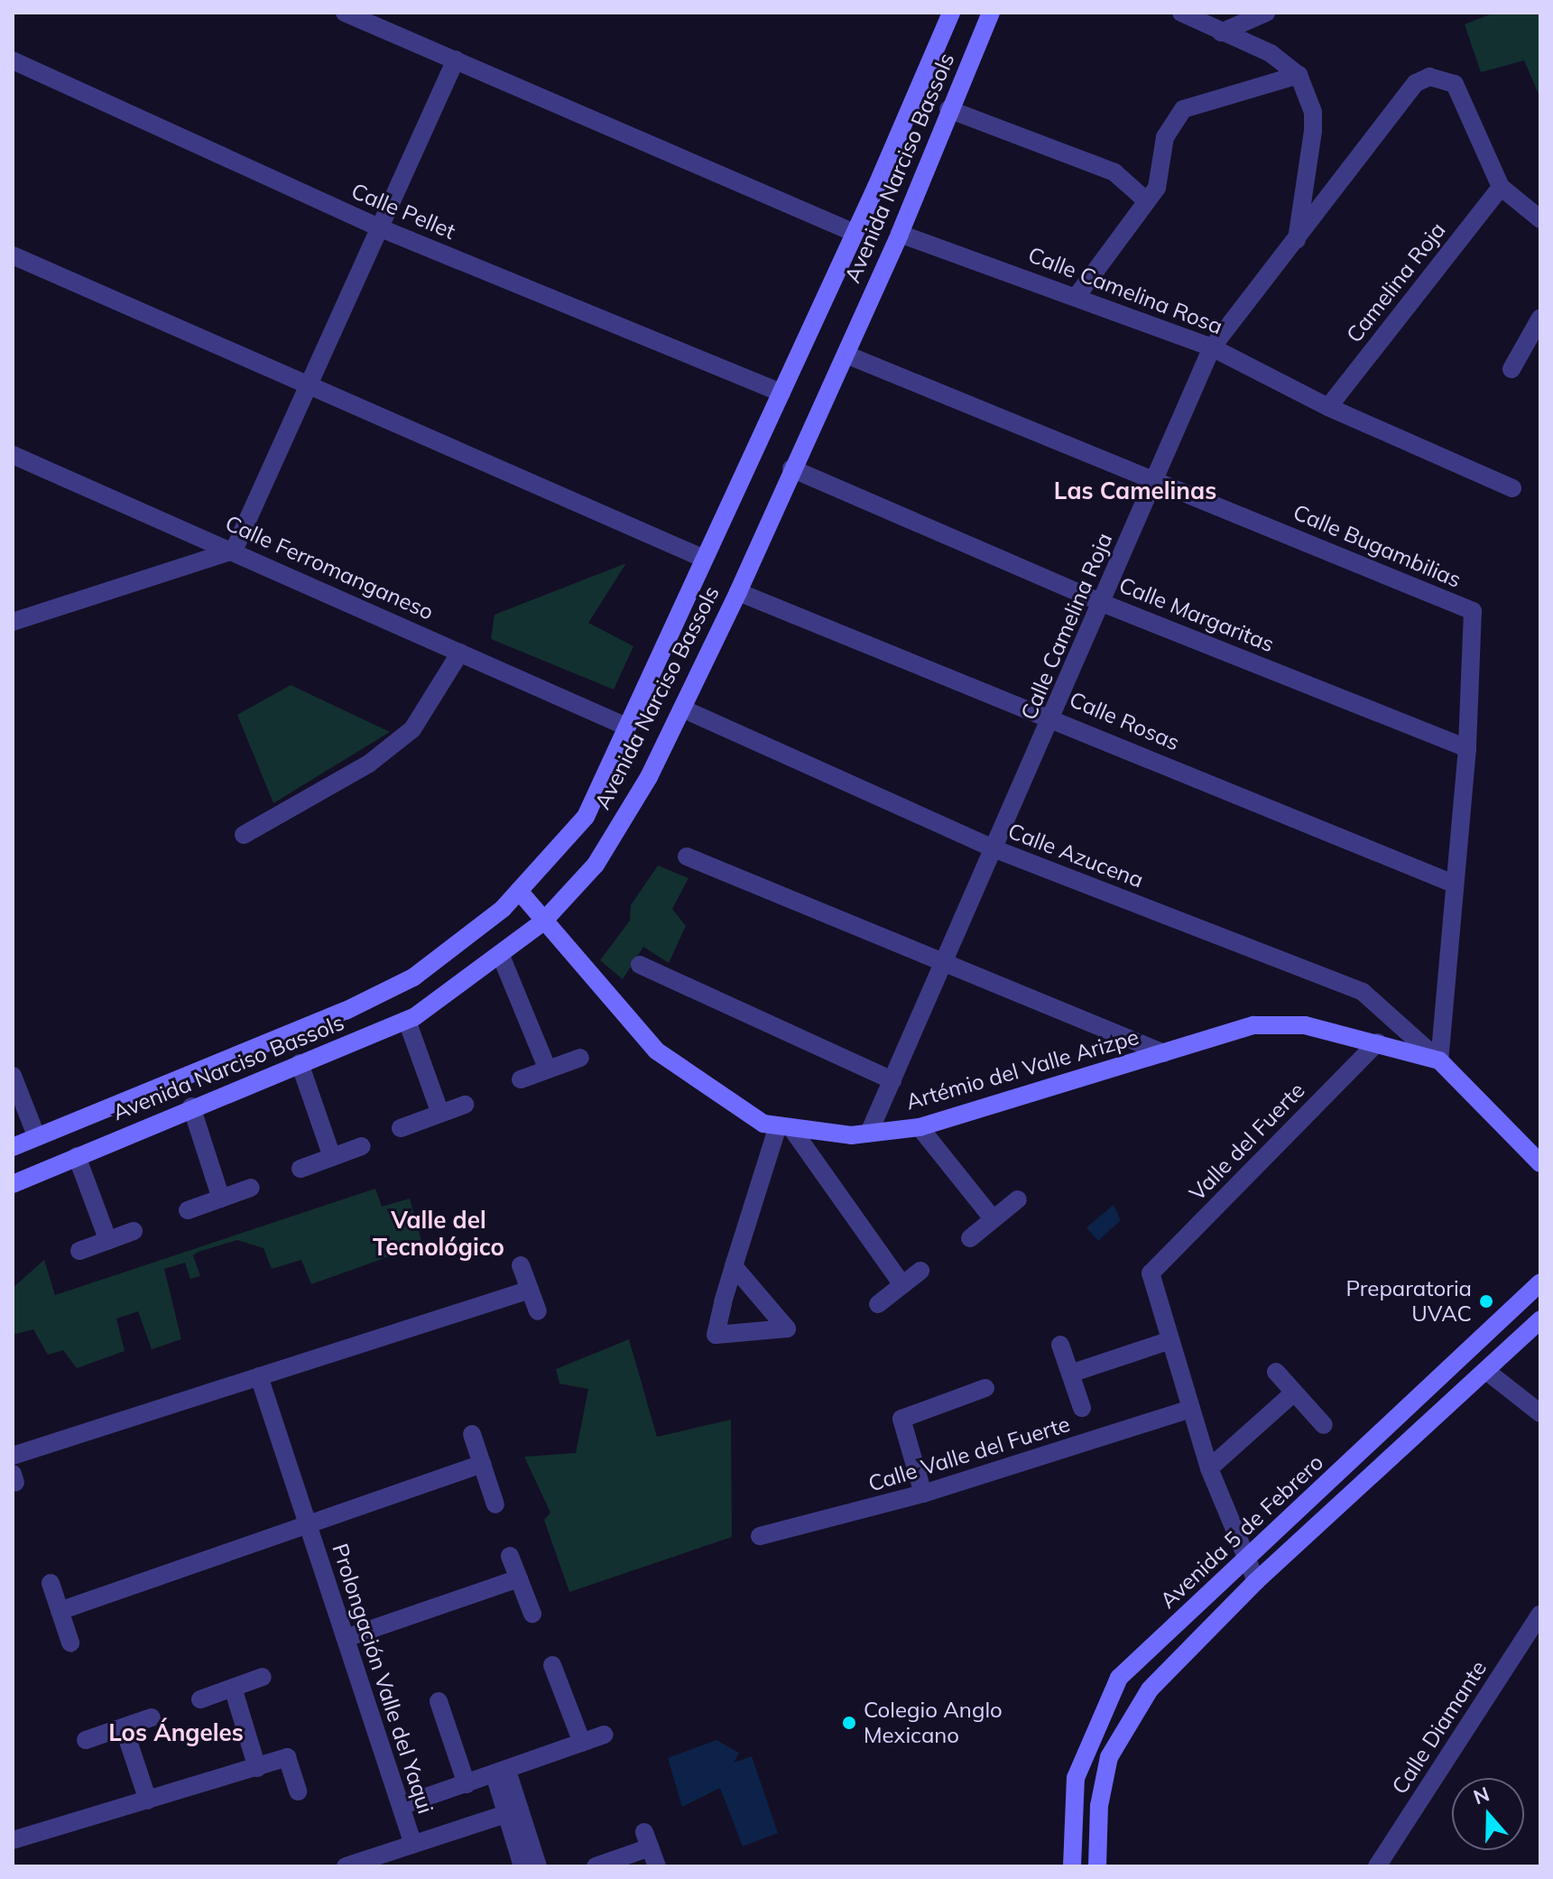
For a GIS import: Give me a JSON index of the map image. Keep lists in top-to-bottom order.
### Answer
{
  "streets": {
    "street": [
      "Avenida Narciso Bassols",
      "Calle Pellet",
      "Camelina Roja",
      "Calle Camelina Rosa",
      "Calle Bugambilias",
      "Calle Ferromanganeso",
      "Calle Margaritas",
      "Calle Camelina Roja",
      "Calle Rosas",
      "Calle Azucena",
      "Artémio del Valle Arizpe",
      "Valle del Fuerte",
      "Calle Valle del Fuerte",
      "Avenida 5 de Febrero",
      "Prolongación Valle del Yaqui",
      "Calle Diamante"
    ]
  },
  "crossings": [
    ["Avenida Narciso Bassols", "Calle Pellet"],
    ["Avenida Narciso Bassols", "Calle Camelina Rosa"],
    ["Avenida Narciso Bassols", "Calle Bugambilias"],
    ["Avenida Narciso Bassols", "Calle Ferromanganeso"],
    ["Avenida Narciso Bassols", "Calle Margaritas"],
    ["Avenida Narciso Bassols", "Calle Rosas"],
    ["Avenida Narciso Bassols", "Calle Azucena"],
    ["Avenida Narciso Bassols", "Artémio del Valle Arizpe"],
    ["Camelina Roja", "Calle Camelina Rosa"],
    ["Camelina Roja", "Calle Camelina Roja"],
    ["Calle Camelina Rosa", "Calle Camelina Roja"],
    ["Calle Bugambilias", "Calle Margaritas"],
    ["Calle Bugambilias", "Calle Camelina Roja"],
    ["Calle Bugambilias", "Calle Rosas"],
    ["Calle Bugambilias", "Calle Azucena"],
    ["Calle Bugambilias", "Artémio del Valle Arizpe"],
    ["Calle Margaritas", "Calle Camelina Roja"],
    ["Calle Camelina Roja", "Calle Rosas"],
    ["Calle Camelina Roja", "Calle Azucena"],
    ["Calle Camelina Roja", "Artémio del Valle Arizpe"],
    ["Calle Azucena", "Artémio del Valle Arizpe"],
    ["Artémio del Valle Arizpe", "Valle del Fuerte"]
  ],
  "districts": ["Las Camelinas", "Valle del Tecnológico", "Los Ángeles"],
  "places": ["Preparatoria UVAC", "Colegio Anglo Mexicano"],
  "north": "top"
}
